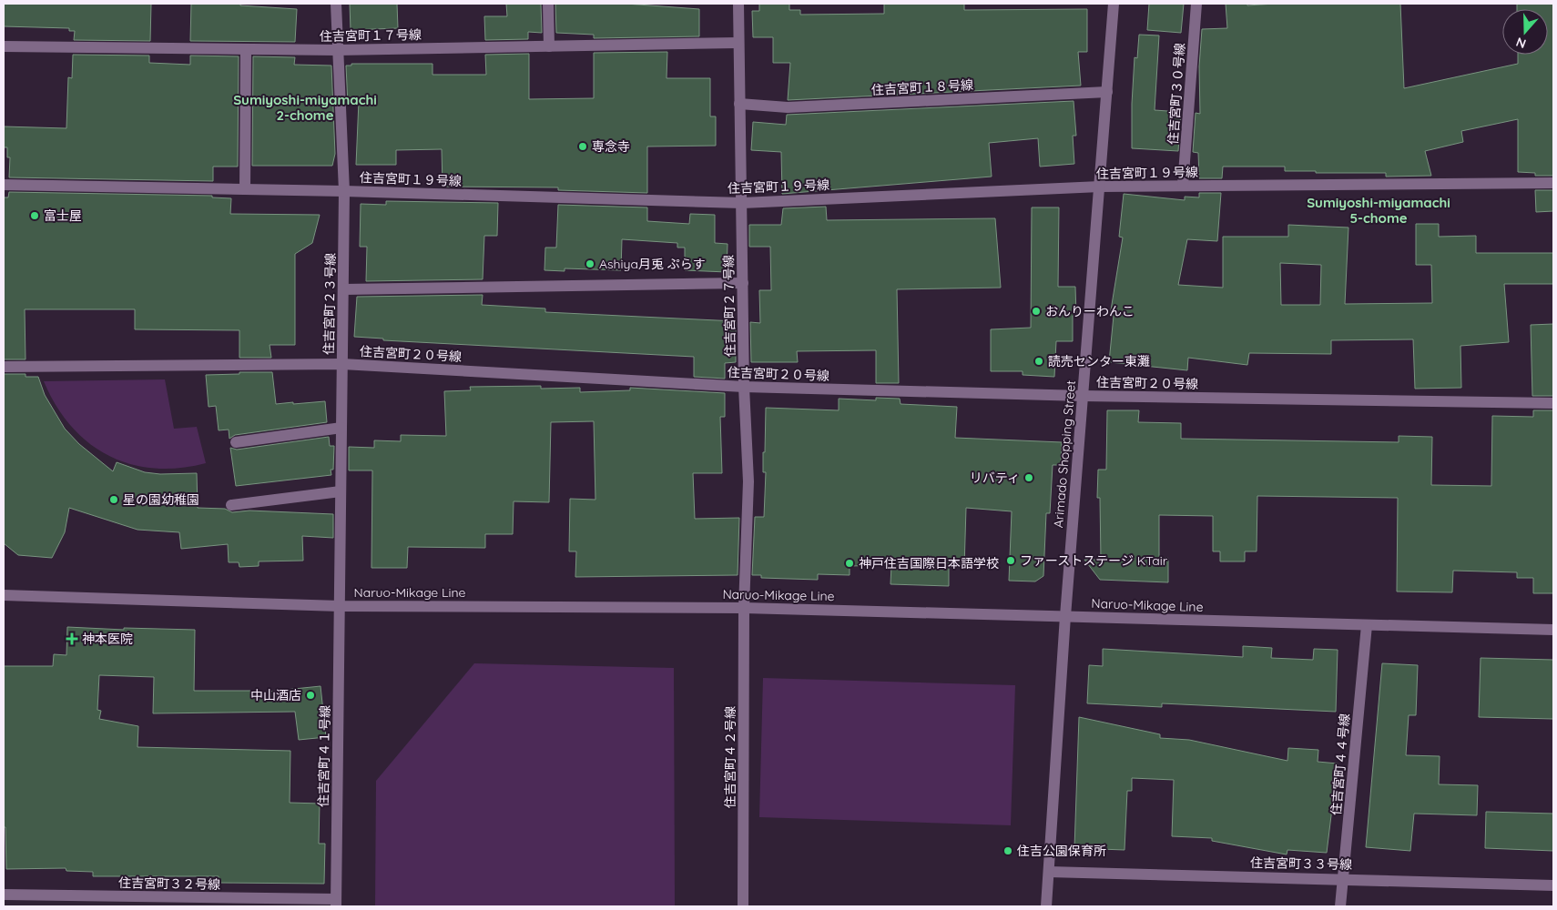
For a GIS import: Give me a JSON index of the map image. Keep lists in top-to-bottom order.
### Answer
{
  "streets": {
    "street": [
      "住吉宮町１７号線",
      "住吉宮町１８号線",
      "住吉宮町３０号線",
      "住吉宮町１９号線",
      "住吉宮町２３号線",
      "住吉宮町２７号線",
      "住吉宮町２０号線",
      "Arimado Shopping Street",
      "Naruo-Mikage Line",
      "住吉宮町４１号線",
      "住吉宮町４２号線",
      "住吉宮町４４号線",
      "住吉宮町３３号線",
      "住吉宮町３２号線"
    ]
  },
  "crossings": [
    ["住吉宮町１７号線", "住吉宮町２３号線"],
    ["住吉宮町１７号線", "住吉宮町２７号線"],
    ["住吉宮町１８号線", "住吉宮町２７号線"],
    ["住吉宮町１８号線", "Arimado Shopping Street"],
    ["住吉宮町３０号線", "住吉宮町１９号線"],
    ["住吉宮町１９号線", "住吉宮町２３号線"],
    ["住吉宮町１９号線", "住吉宮町２７号線"],
    ["住吉宮町１９号線", "Arimado Shopping Street"],
    ["住吉宮町２３号線", "住吉宮町２０号線"],
    ["住吉宮町２３号線", "Naruo-Mikage Line"],
    ["住吉宮町２３号線", "住吉宮町４１号線"],
    ["住吉宮町２７号線", "住吉宮町２０号線"],
    ["住吉宮町２７号線", "Naruo-Mikage Line"],
    ["住吉宮町２７号線", "住吉宮町４２号線"],
    ["住吉宮町２０号線", "Arimado Shopping Street"],
    ["Arimado Shopping Street", "Naruo-Mikage Line"],
    ["Arimado Shopping Street", "住吉宮町３３号線"],
    ["Naruo-Mikage Line", "住吉宮町４１号線"],
    ["Naruo-Mikage Line", "住吉宮町４２号線"],
    ["Naruo-Mikage Line", "住吉宮町４４号線"],
    ["住吉宮町４１号線", "住吉宮町３２号線"],
    ["住吉宮町４４号線", "住吉宮町３３号線"]
  ],
  "districts": ["Sumiyoshi-miyamachi 2-chome", "Sumiyoshi-miyamachi 5-chome"],
  "places": {
    "other": [
      "専念寺",
      "富士屋",
      "Ashiya月兎 ぷらす",
      "おんりーわんこ",
      "読売センター東灘",
      "リバティ",
      "星の園幼稚園",
      "ファーストステージ KTair",
      "神戸住吉国際日本語学校",
      "中山酒店",
      "住吉公園保育所"
    ],
    "health": ["神本医院"]
  },
  "north": "bottom"
}
